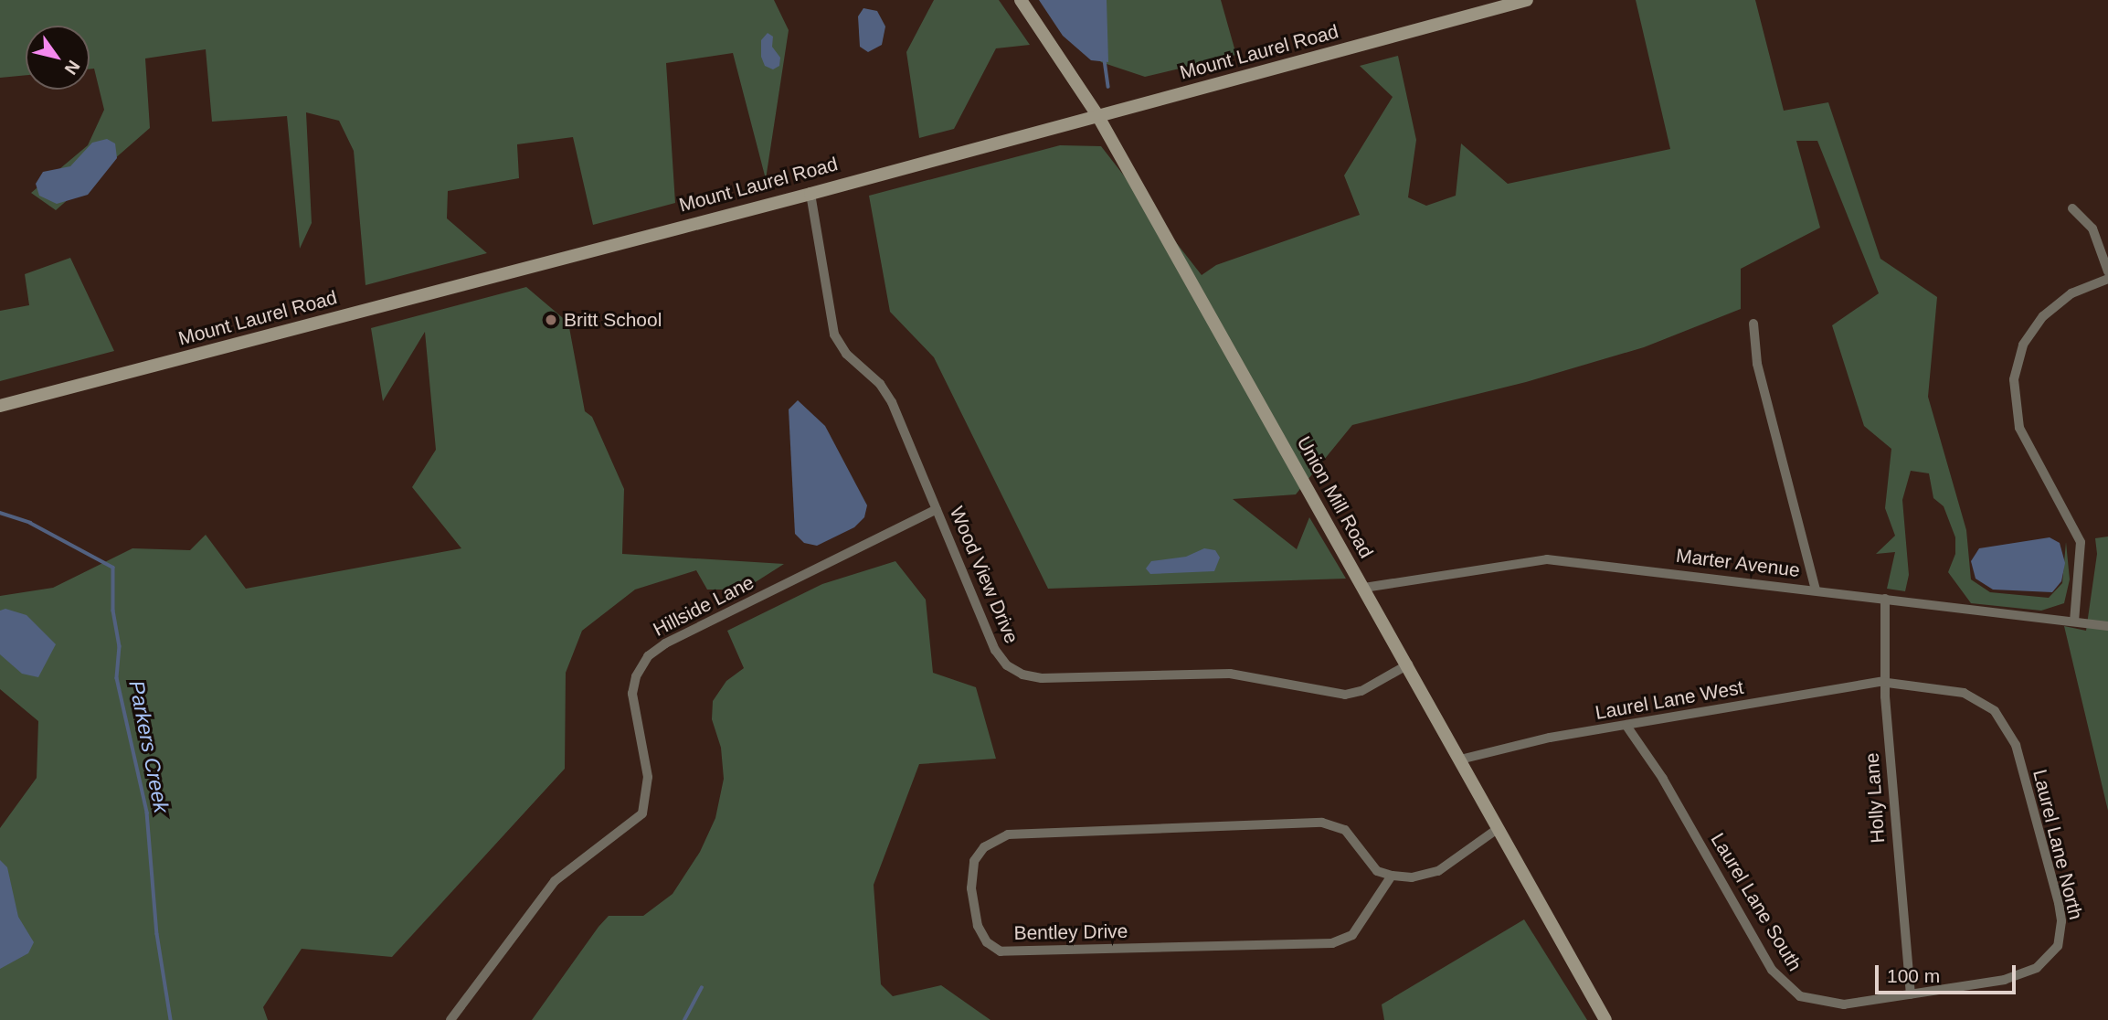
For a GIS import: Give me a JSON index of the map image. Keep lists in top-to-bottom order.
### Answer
{
  "streets": {
    "main road": ["Mount Laurel Road", "Union Mill Road"],
    "street": [
      "Marter Avenue",
      "Wood View Drive",
      "Hillside Lane",
      "Laurel Lane West",
      "Holly Lane",
      "Laurel Lane North",
      "Laurel Lane South",
      "Bentley Drive"
    ]
  },
  "crossings": [
    ["Mount Laurel Road", "Union Mill Road"],
    ["Mount Laurel Road", "Wood View Drive"],
    ["Union Mill Road", "Marter Avenue"],
    ["Union Mill Road", "Wood View Drive"],
    ["Union Mill Road", "Laurel Lane West"],
    ["Marter Avenue", "Holly Lane"],
    ["Wood View Drive", "Hillside Lane"],
    ["Laurel Lane West", "Holly Lane"],
    ["Laurel Lane West", "Laurel Lane North"],
    ["Laurel Lane West", "Laurel Lane South"],
    ["Holly Lane", "Laurel Lane North"],
    ["Holly Lane", "Laurel Lane South"],
    ["Laurel Lane North", "Laurel Lane South"]
  ],
  "water": ["Parkers Creek"],
  "places": ["Britt School"],
  "scale_bar": "100 m",
  "north": "bottom right"
}
